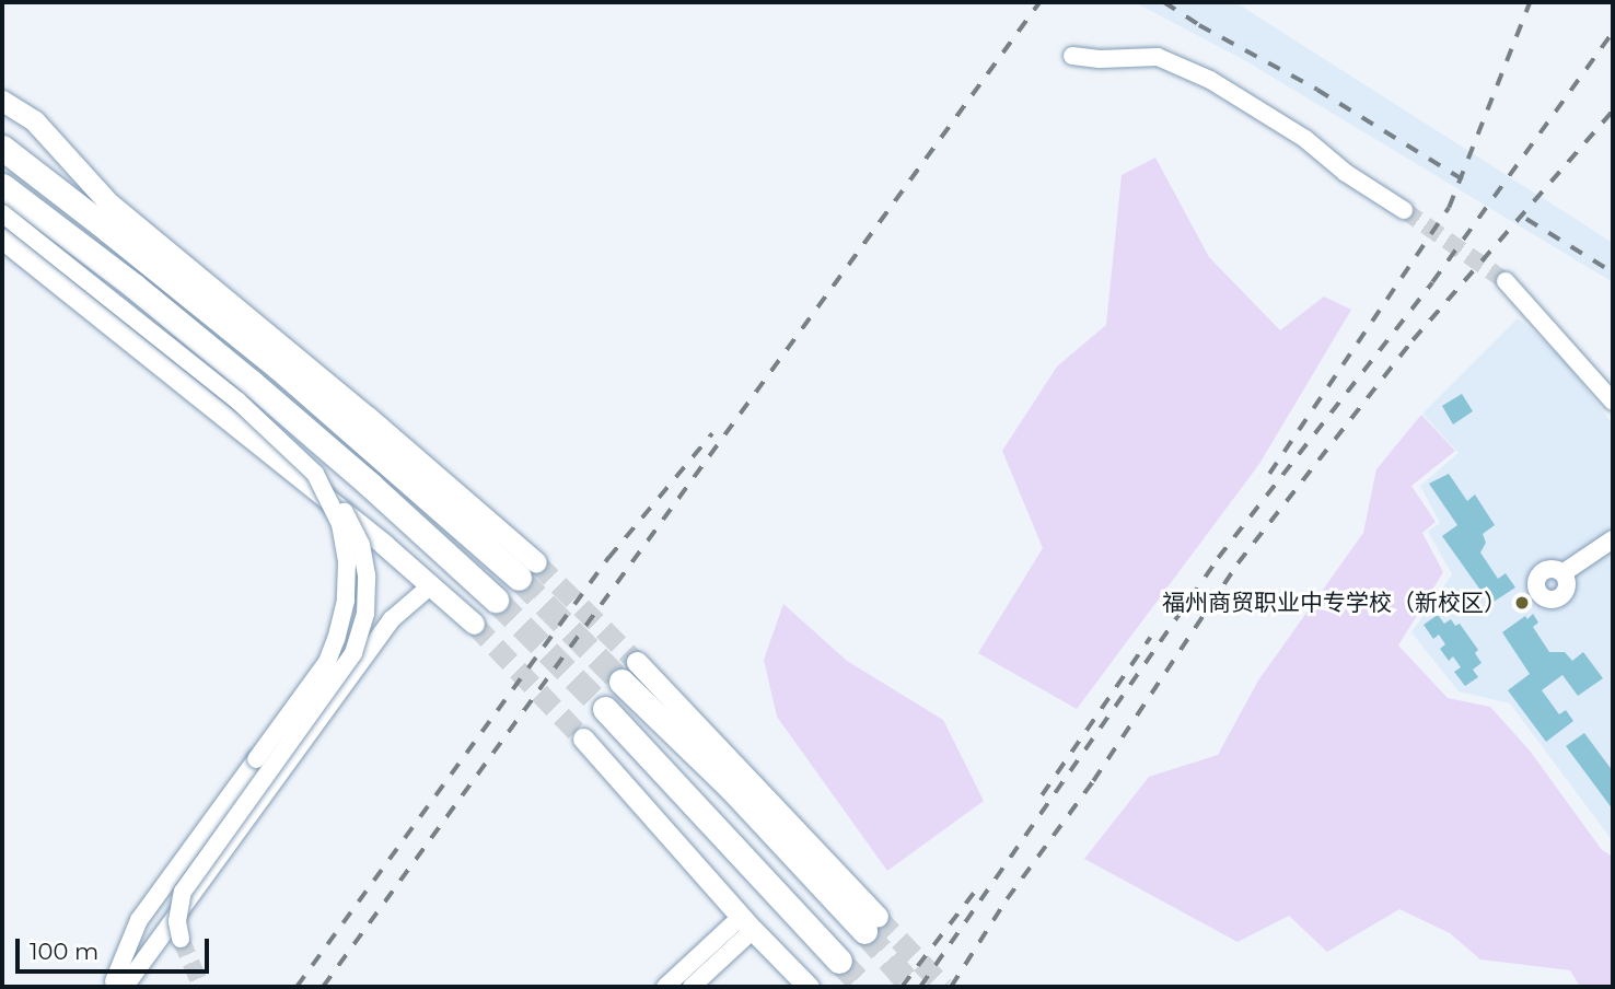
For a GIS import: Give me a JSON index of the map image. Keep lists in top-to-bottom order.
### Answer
{
  "places": ["福州商贸职业中专学校（新校区）"],
  "scale_bar": "100 m"
}
